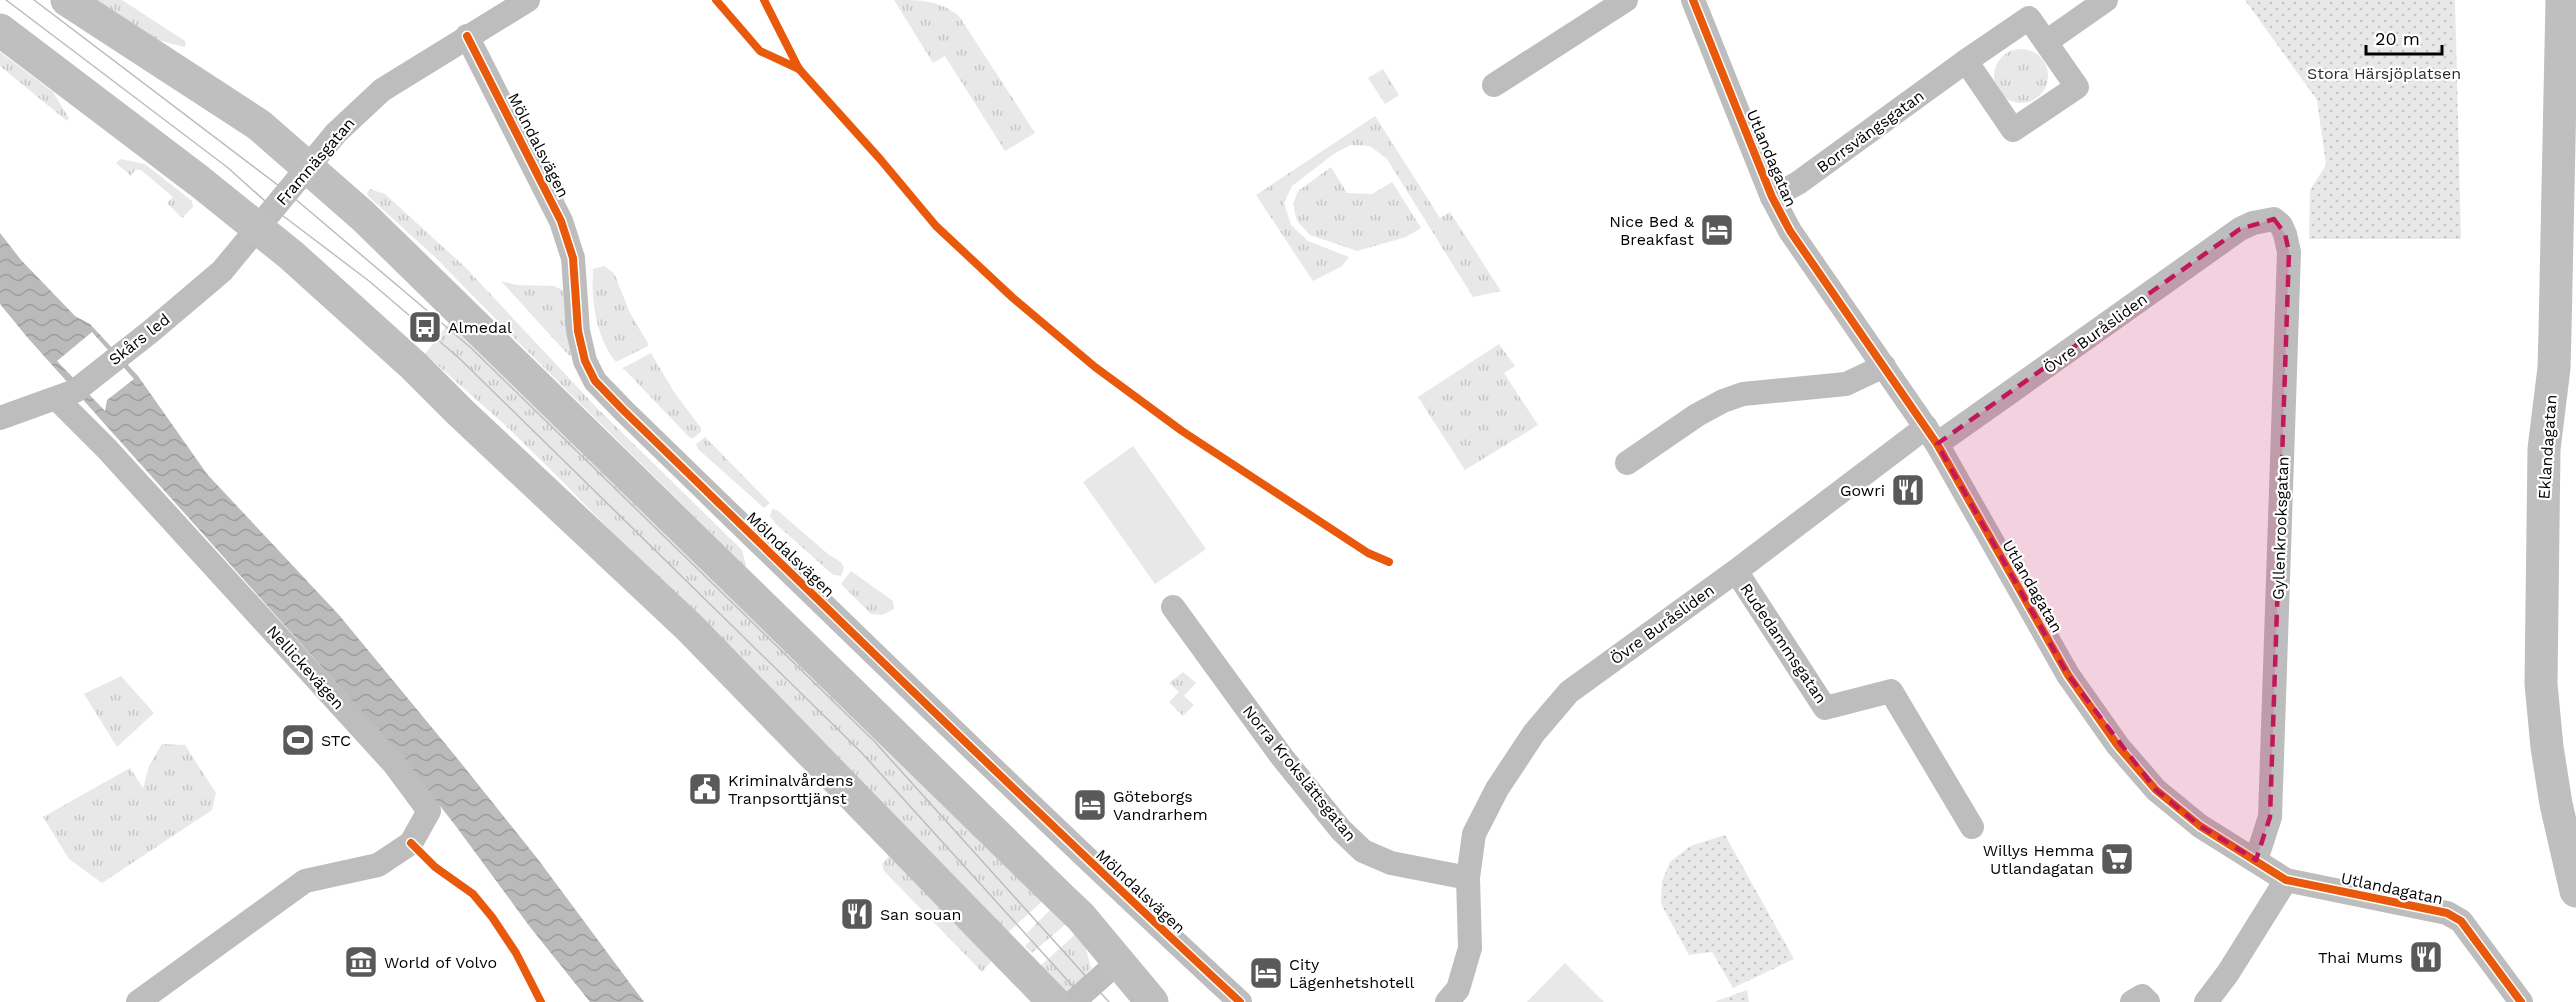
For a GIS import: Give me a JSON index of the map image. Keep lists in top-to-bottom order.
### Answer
{
  "streets": {
    "main road": ["Eklandagatan"],
    "street": [
      "Borrsvängsgatan",
      "Mölndalsvägen",
      "Utlandagatan",
      "Framnäsgatan",
      "Övre Buråsliden",
      "Skårs led",
      "Gyllenkrooksgatan",
      "Rudedammsgatan",
      "Nellickevägen",
      "Norra Krokslättsgatan"
    ]
  },
  "crossings": [
    ["Borrsvängsgatan", "Utlandagatan"],
    ["Mölndalsvägen", "Framnäsgatan"],
    ["Utlandagatan", "Övre Buråsliden"],
    ["Utlandagatan", "Gyllenkrooksgatan"],
    ["Framnäsgatan", "Skårs led"],
    ["Övre Buråsliden", "Gyllenkrooksgatan"],
    ["Övre Buråsliden", "Rudedammsgatan"],
    ["Övre Buråsliden", "Norra Krokslättsgatan"],
    ["Skårs led", "Nellickevägen"]
  ],
  "parks": ["Stora Härsjöplatsen"],
  "places": {
    "hotel": ["Nice Bed & Breakfast", "Göteborgs Vandrarhem", "City Lägenhetshotell"],
    "bus stop": ["Almedal"],
    "restaurant": ["Gowri", "San souan", "Thai Mums"],
    "sports": ["STC"],
    "public building": ["Kriminalvårdens Tranpsorttjänst"],
    "supermarket": ["Willys Hemma Utlandagatan"],
    "museum": ["World of Volvo"]
  },
  "scale_bar": "20 m"
}
